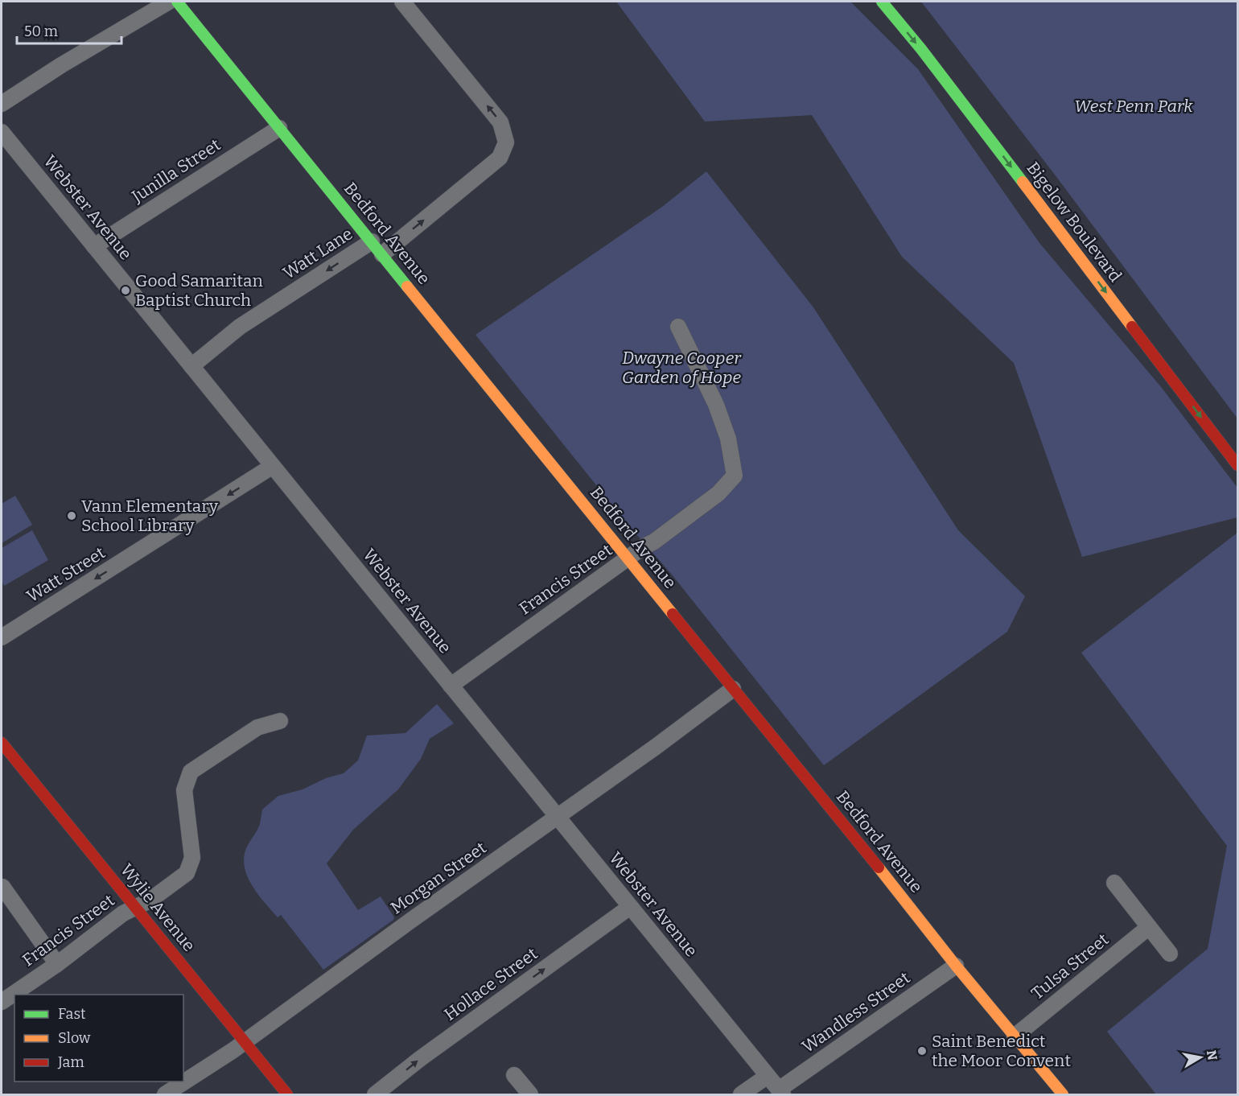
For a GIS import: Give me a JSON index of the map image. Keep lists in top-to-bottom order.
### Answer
{
  "streets": {
    "street": [
      "Junilla Street",
      "Webster Avenue",
      "Bigelow Boulevard",
      "Bedford Avenue",
      "Watt Lane",
      "Watt Street",
      "Francis Street",
      "Morgan Street",
      "Wylie Avenue",
      "Tulsa Street",
      "Hollace Street",
      "Wandless Street"
    ]
  },
  "crossings": [
    ["Junilla Street", "Webster Avenue"],
    ["Junilla Street", "Bedford Avenue"],
    ["Webster Avenue", "Watt Lane"],
    ["Webster Avenue", "Watt Street"],
    ["Webster Avenue", "Francis Street"],
    ["Webster Avenue", "Morgan Street"],
    ["Webster Avenue", "Hollace Street"],
    ["Webster Avenue", "Wandless Street"],
    ["Bedford Avenue", "Watt Lane"],
    ["Bedford Avenue", "Francis Street"],
    ["Bedford Avenue", "Morgan Street"],
    ["Bedford Avenue", "Tulsa Street"],
    ["Bedford Avenue", "Wandless Street"],
    ["Francis Street", "Wylie Avenue"],
    ["Morgan Street", "Wylie Avenue"]
  ],
  "one_way": [
    "Bigelow Boulevard",
    "Watt Lane",
    "Watt Street",
    "Hollace Street"
  ],
  "parks": ["West Penn Park", "Dwayne Cooper Garden of Hope"],
  "places": ["Good Samaritan Baptist Church", "Vann Elementary School Library", "Saint Benedict the Moor Convent"],
  "legend": ["Fast", "Slow", "Jam"],
  "scale_bar": "50 m",
  "north": "right"
}
